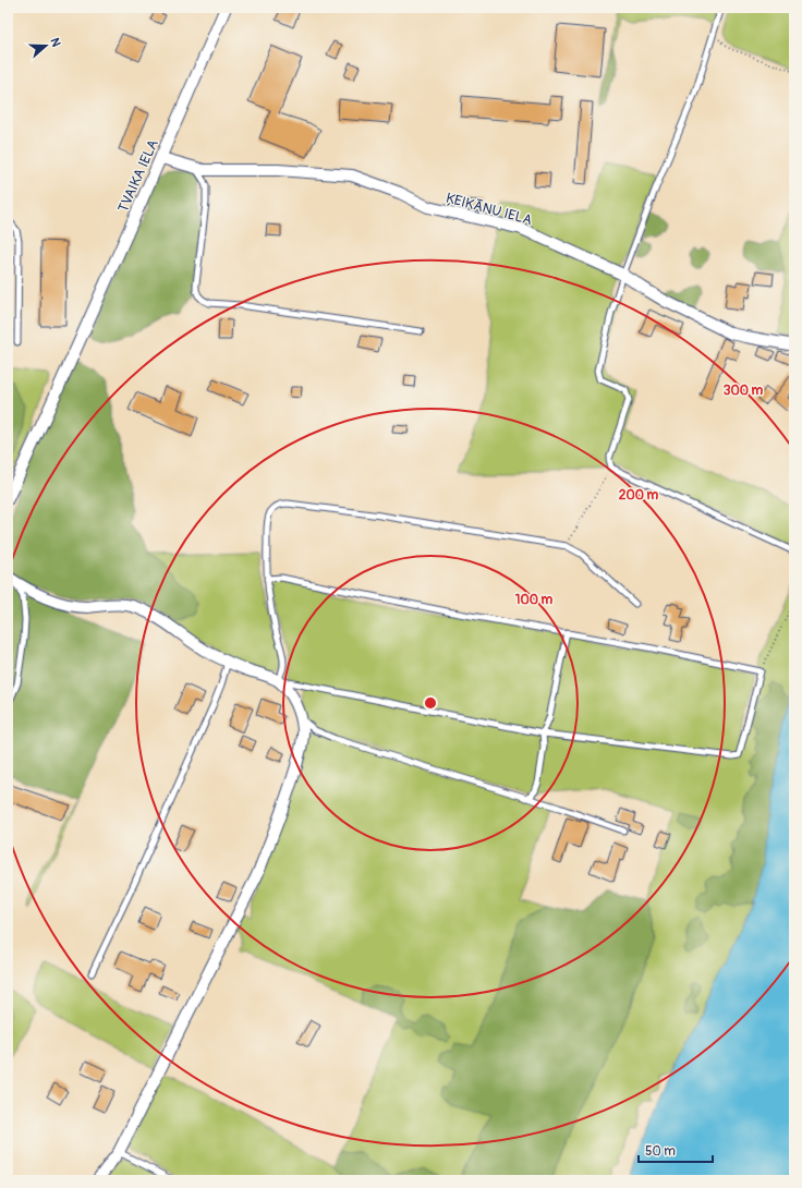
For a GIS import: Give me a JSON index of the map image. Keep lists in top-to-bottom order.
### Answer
{
  "streets": {
    "street": ["TVAIKA IELA", "ĶEIKĀNU IELA"]
  },
  "crossings": [
    ["TVAIKA IELA", "ĶEIKĀNU IELA"]
  ],
  "scale_bar": "50 m",
  "north": "right",
  "rings": ["300 m", "200 m", "100 m"]
}
